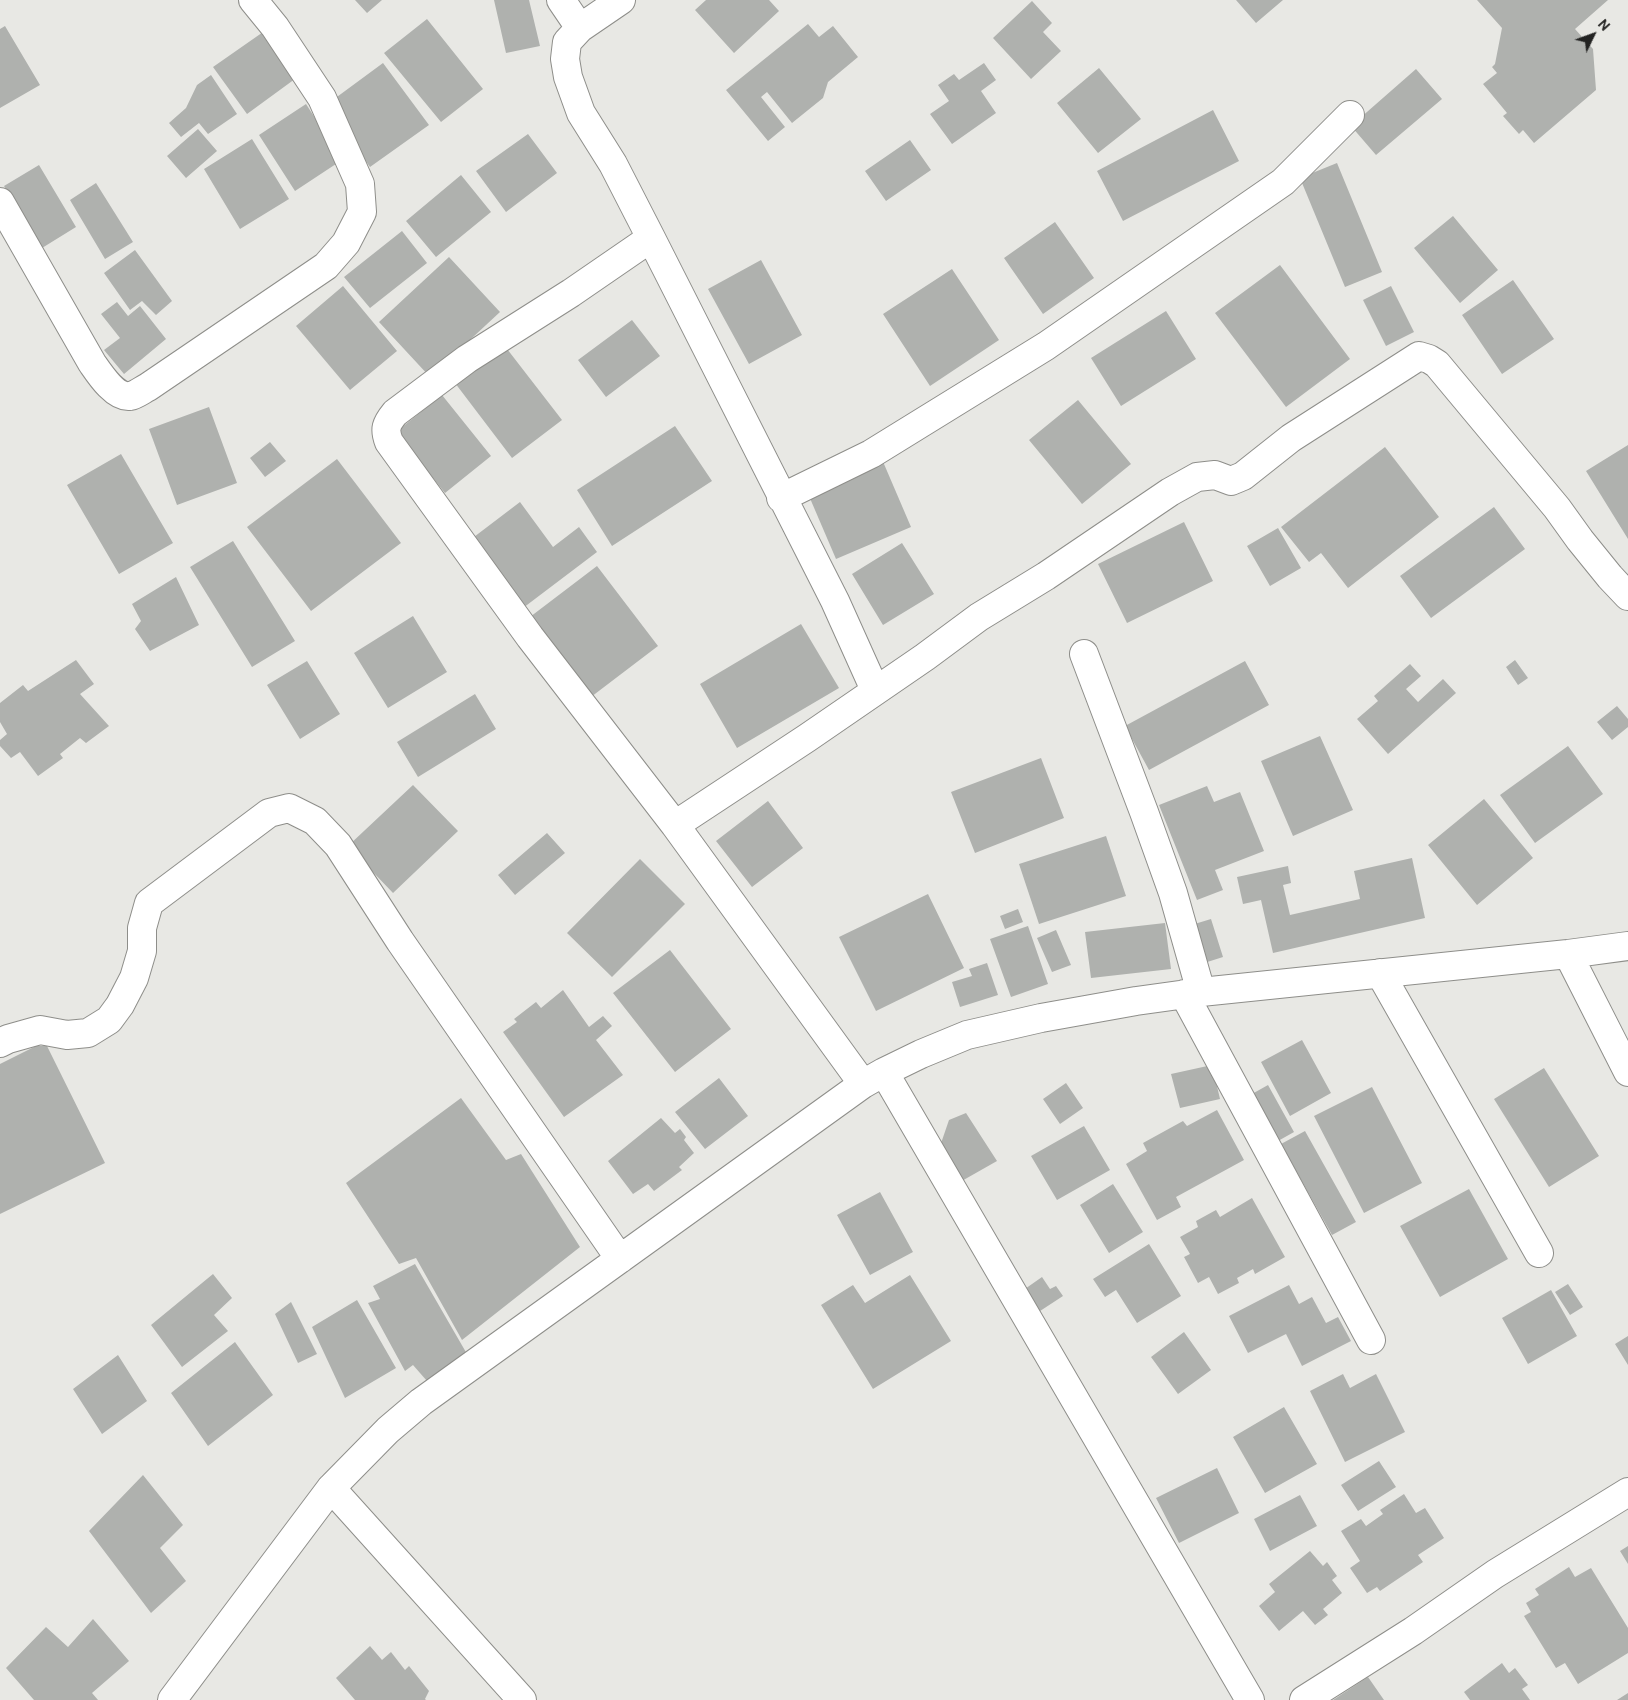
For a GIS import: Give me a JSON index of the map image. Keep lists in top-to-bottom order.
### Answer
{
  "north": "top right"
}
